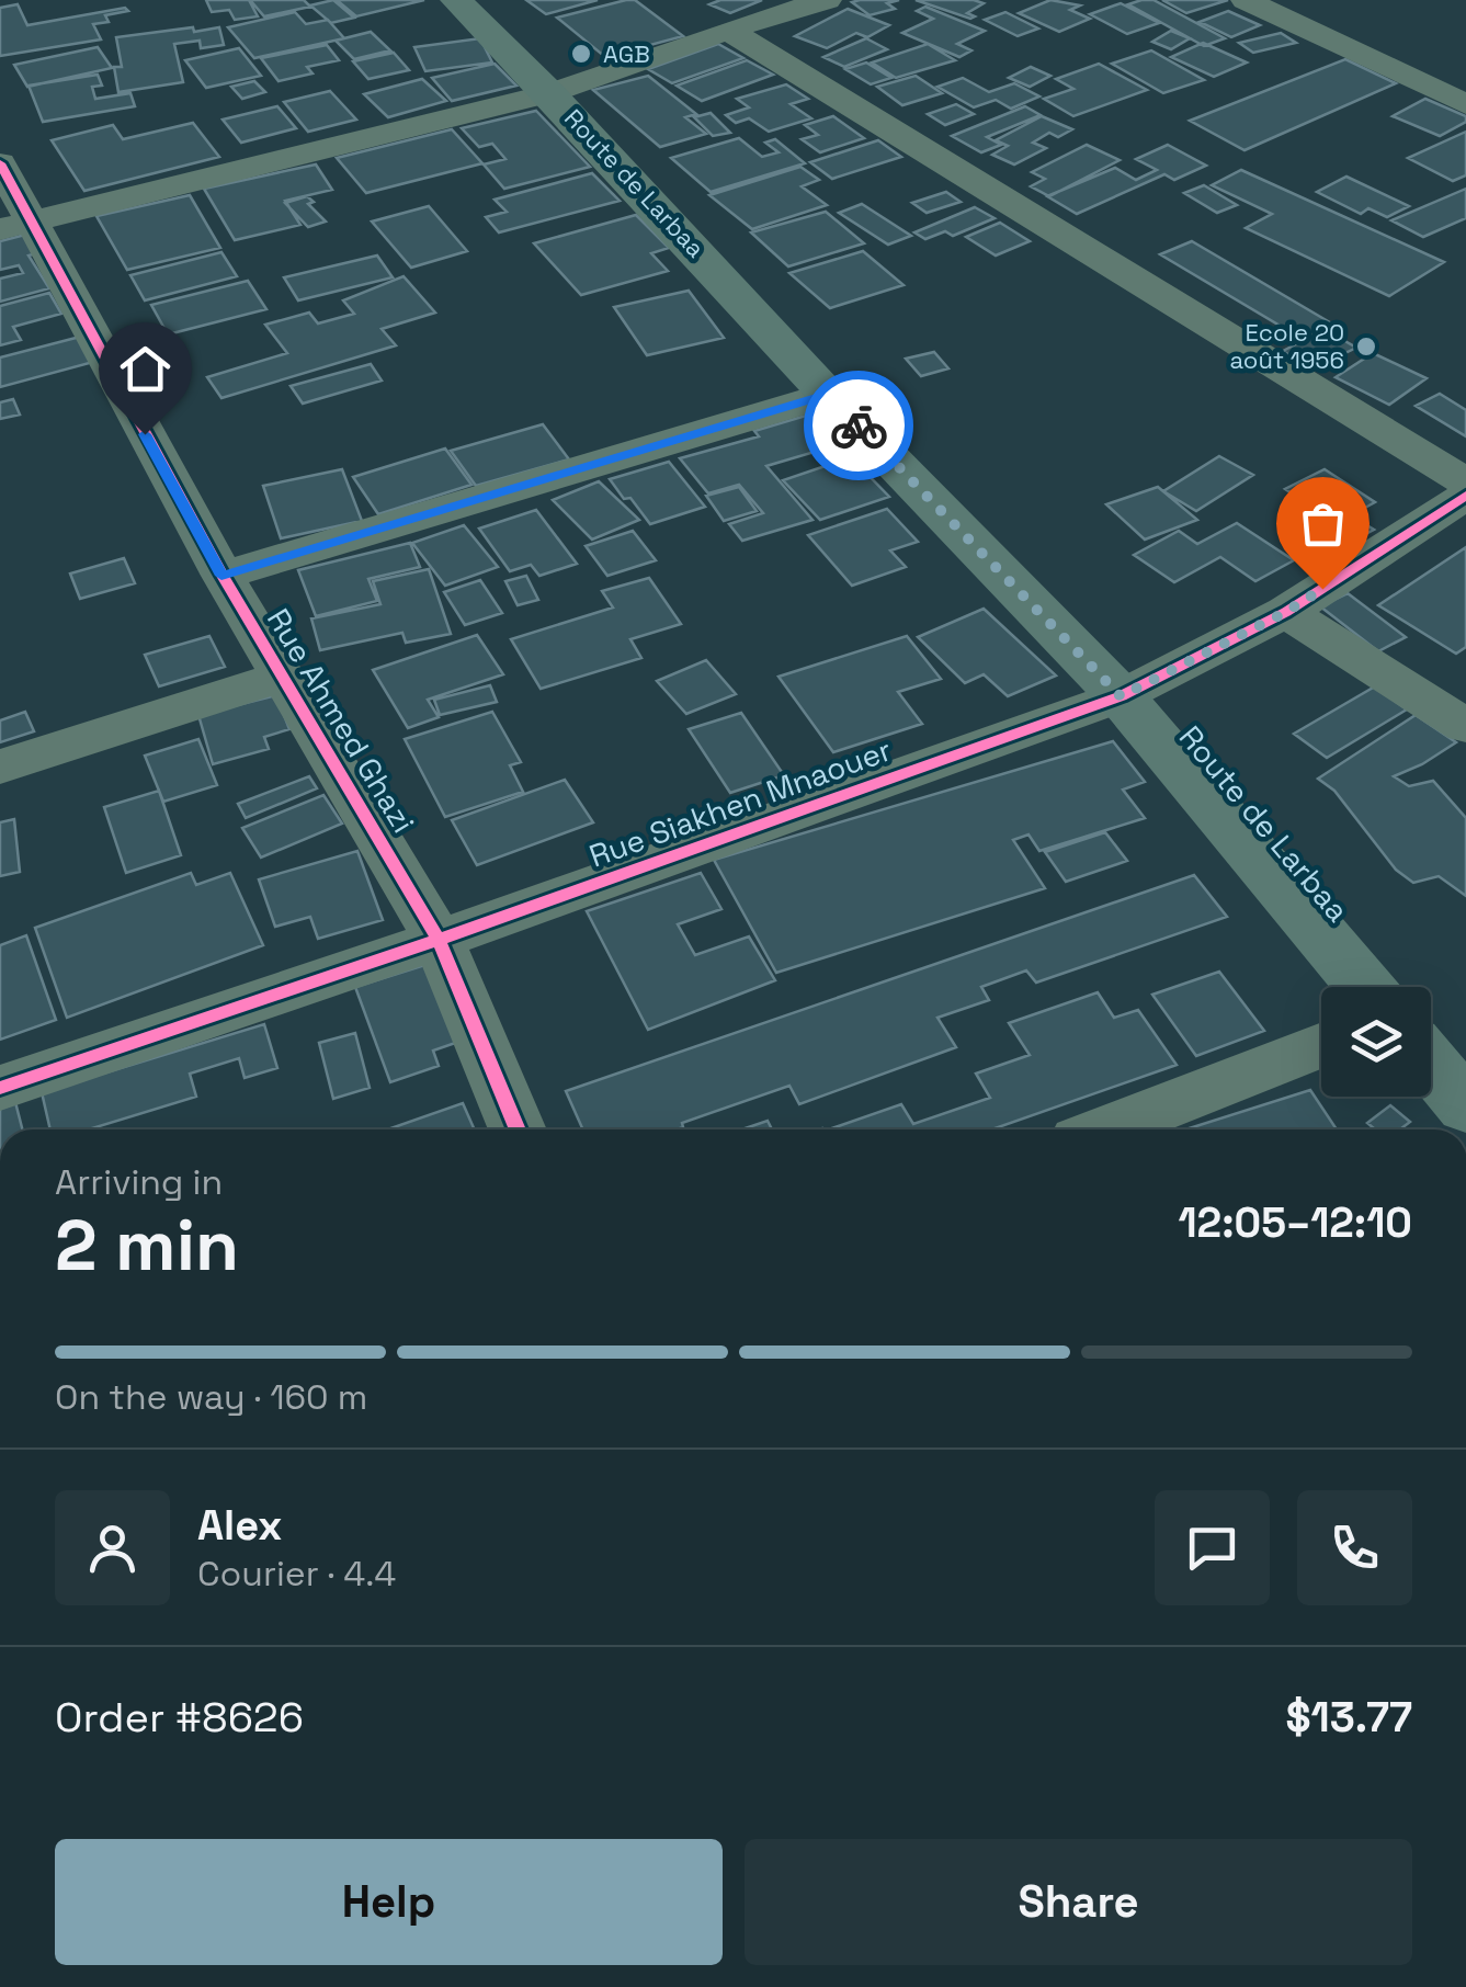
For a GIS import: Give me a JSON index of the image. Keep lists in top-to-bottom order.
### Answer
{
  "streets": {
    "main road": ["Route de Larbaa"],
    "street": ["Rue Ahmed Ghazi", "Rue Siakhen Mnaouer"]
  },
  "crossings": [
    ["Route de Larbaa", "Rue Siakhen Mnaouer"],
    ["Rue Ahmed Ghazi", "Rue Siakhen Mnaouer"]
  ],
  "places": ["AGB", "Ecole 20 août 1956"],
  "page": {
    "heading": ["2 min", "Arriving in", "12:05–12:10"],
    "panel": [
      "Alex",
      "Courier · 4.4",
      "Order #8626",
      "$13.77"
    ],
    "bar": "On the way · 160 m",
    "buttons": ["Help", "Share"]
  }
}
